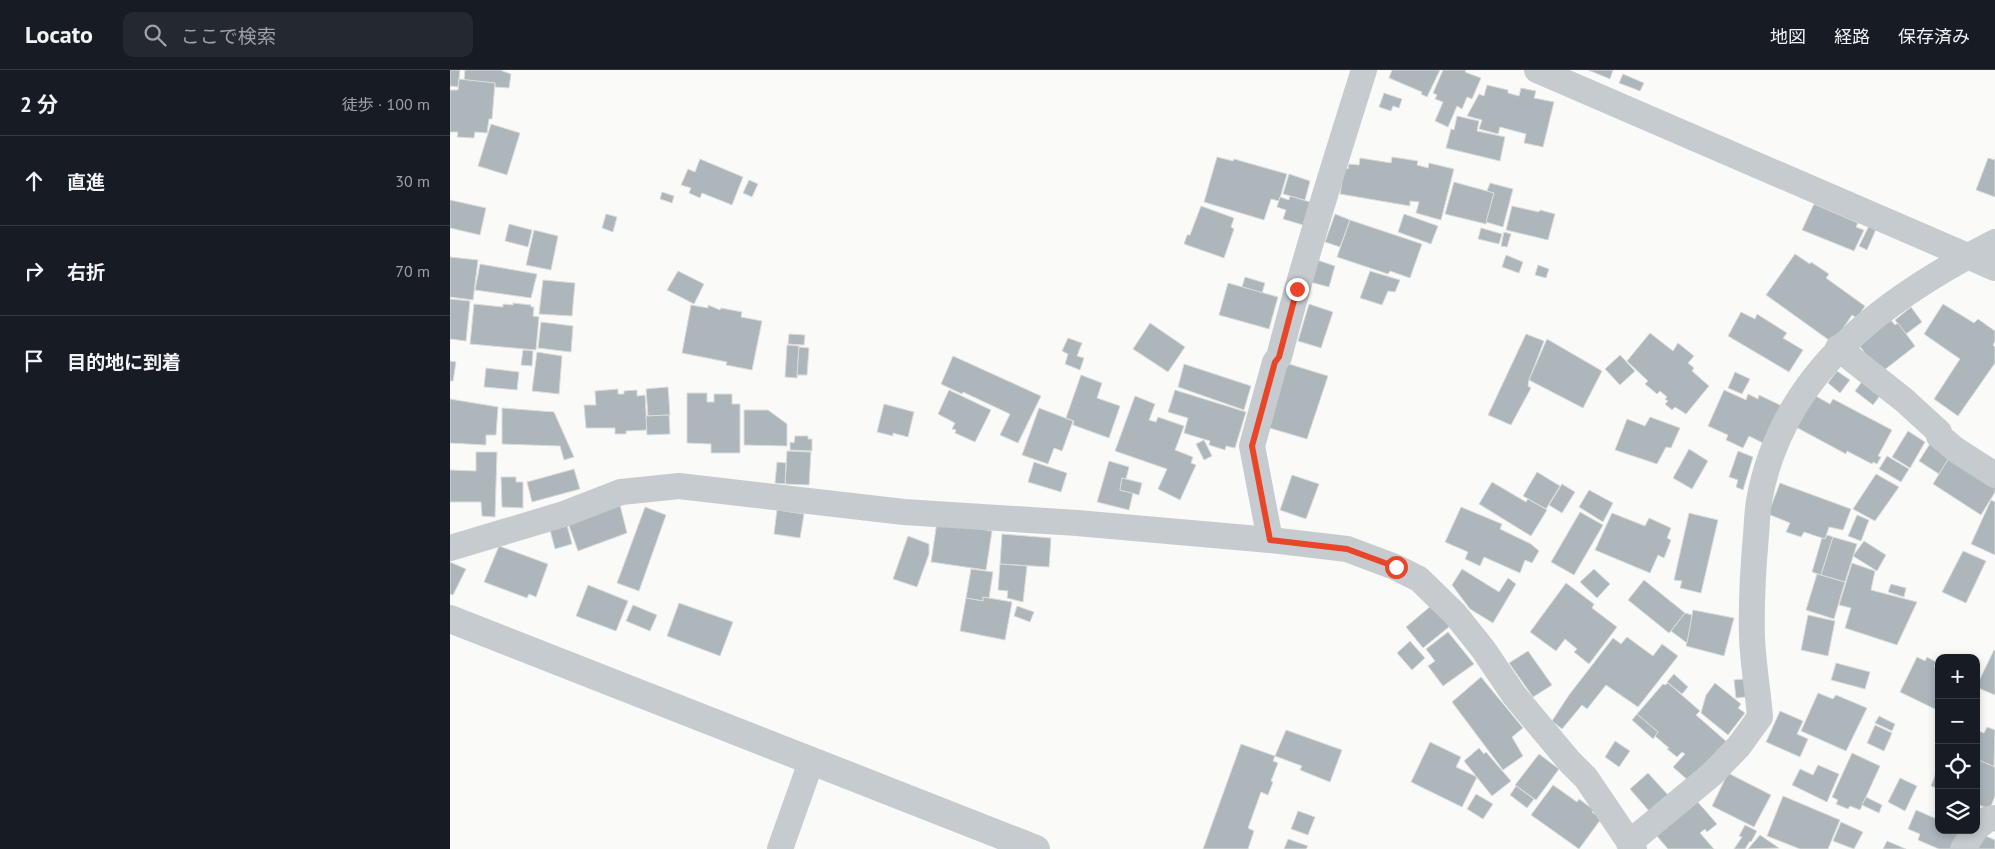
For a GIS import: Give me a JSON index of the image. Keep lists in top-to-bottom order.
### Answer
{
  "page": {
    "header": "Locato",
    "search": "ここで検索",
    "nav": ["地図", "経路", "保存済み"],
    "heading": ["2 分", "徒歩 · 100 m"],
    "list": [
      ["直進", "30 m"],
      ["右折", "70 m"],
      "目的地に到着"
    ],
    "map_buttons": ["+", "−"]
  }
}
